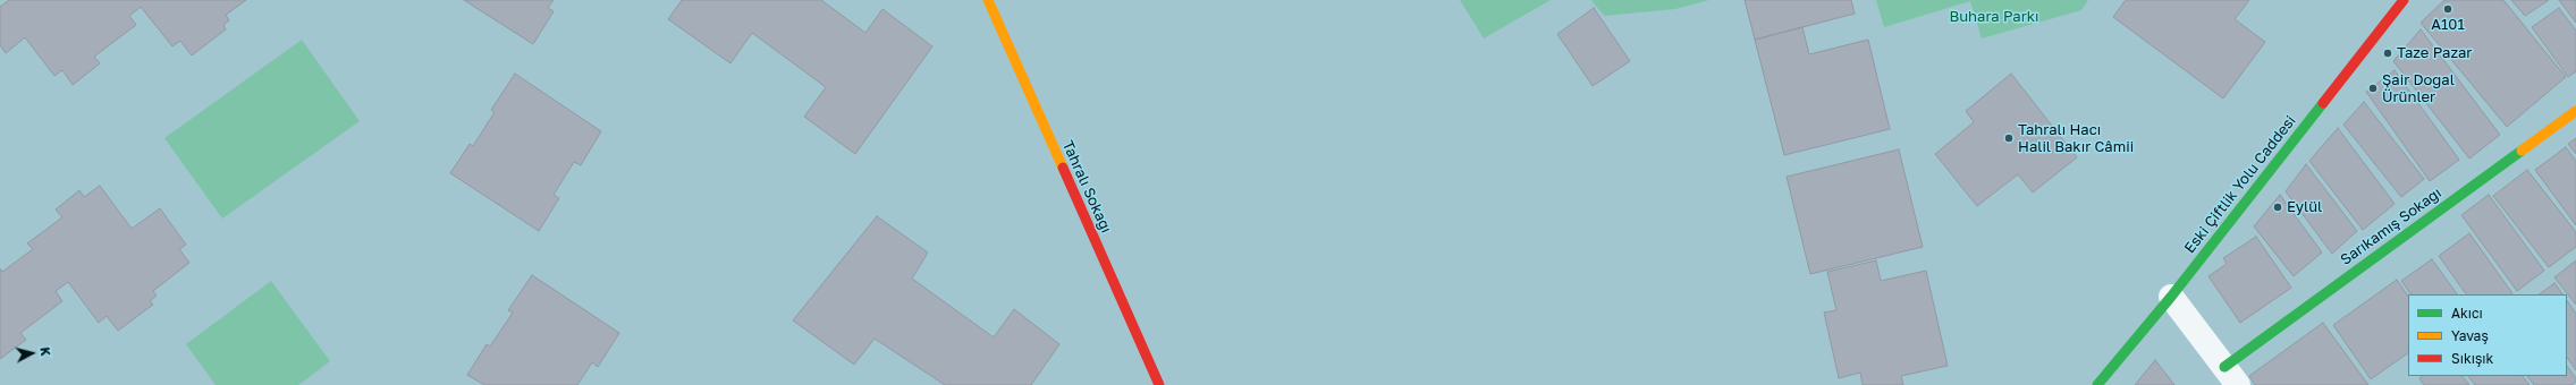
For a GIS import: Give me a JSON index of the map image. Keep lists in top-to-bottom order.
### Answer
{
  "streets": {
    "street": ["Eski Çiftlik Yolu Caddesi", "Tahralı Sokağı", "Sarıkamış Sokağı"]
  },
  "parks": ["Buhara Parkı"],
  "places": [
    "A101",
    "Taze Pazar",
    "Şair Doğal Ürünler",
    "Tahralı Hacı Halil Bakır Câmii",
    "Eylül"
  ],
  "legend": ["Akıcı", "Yavaş", "Sıkışık"],
  "north": "right"
}
